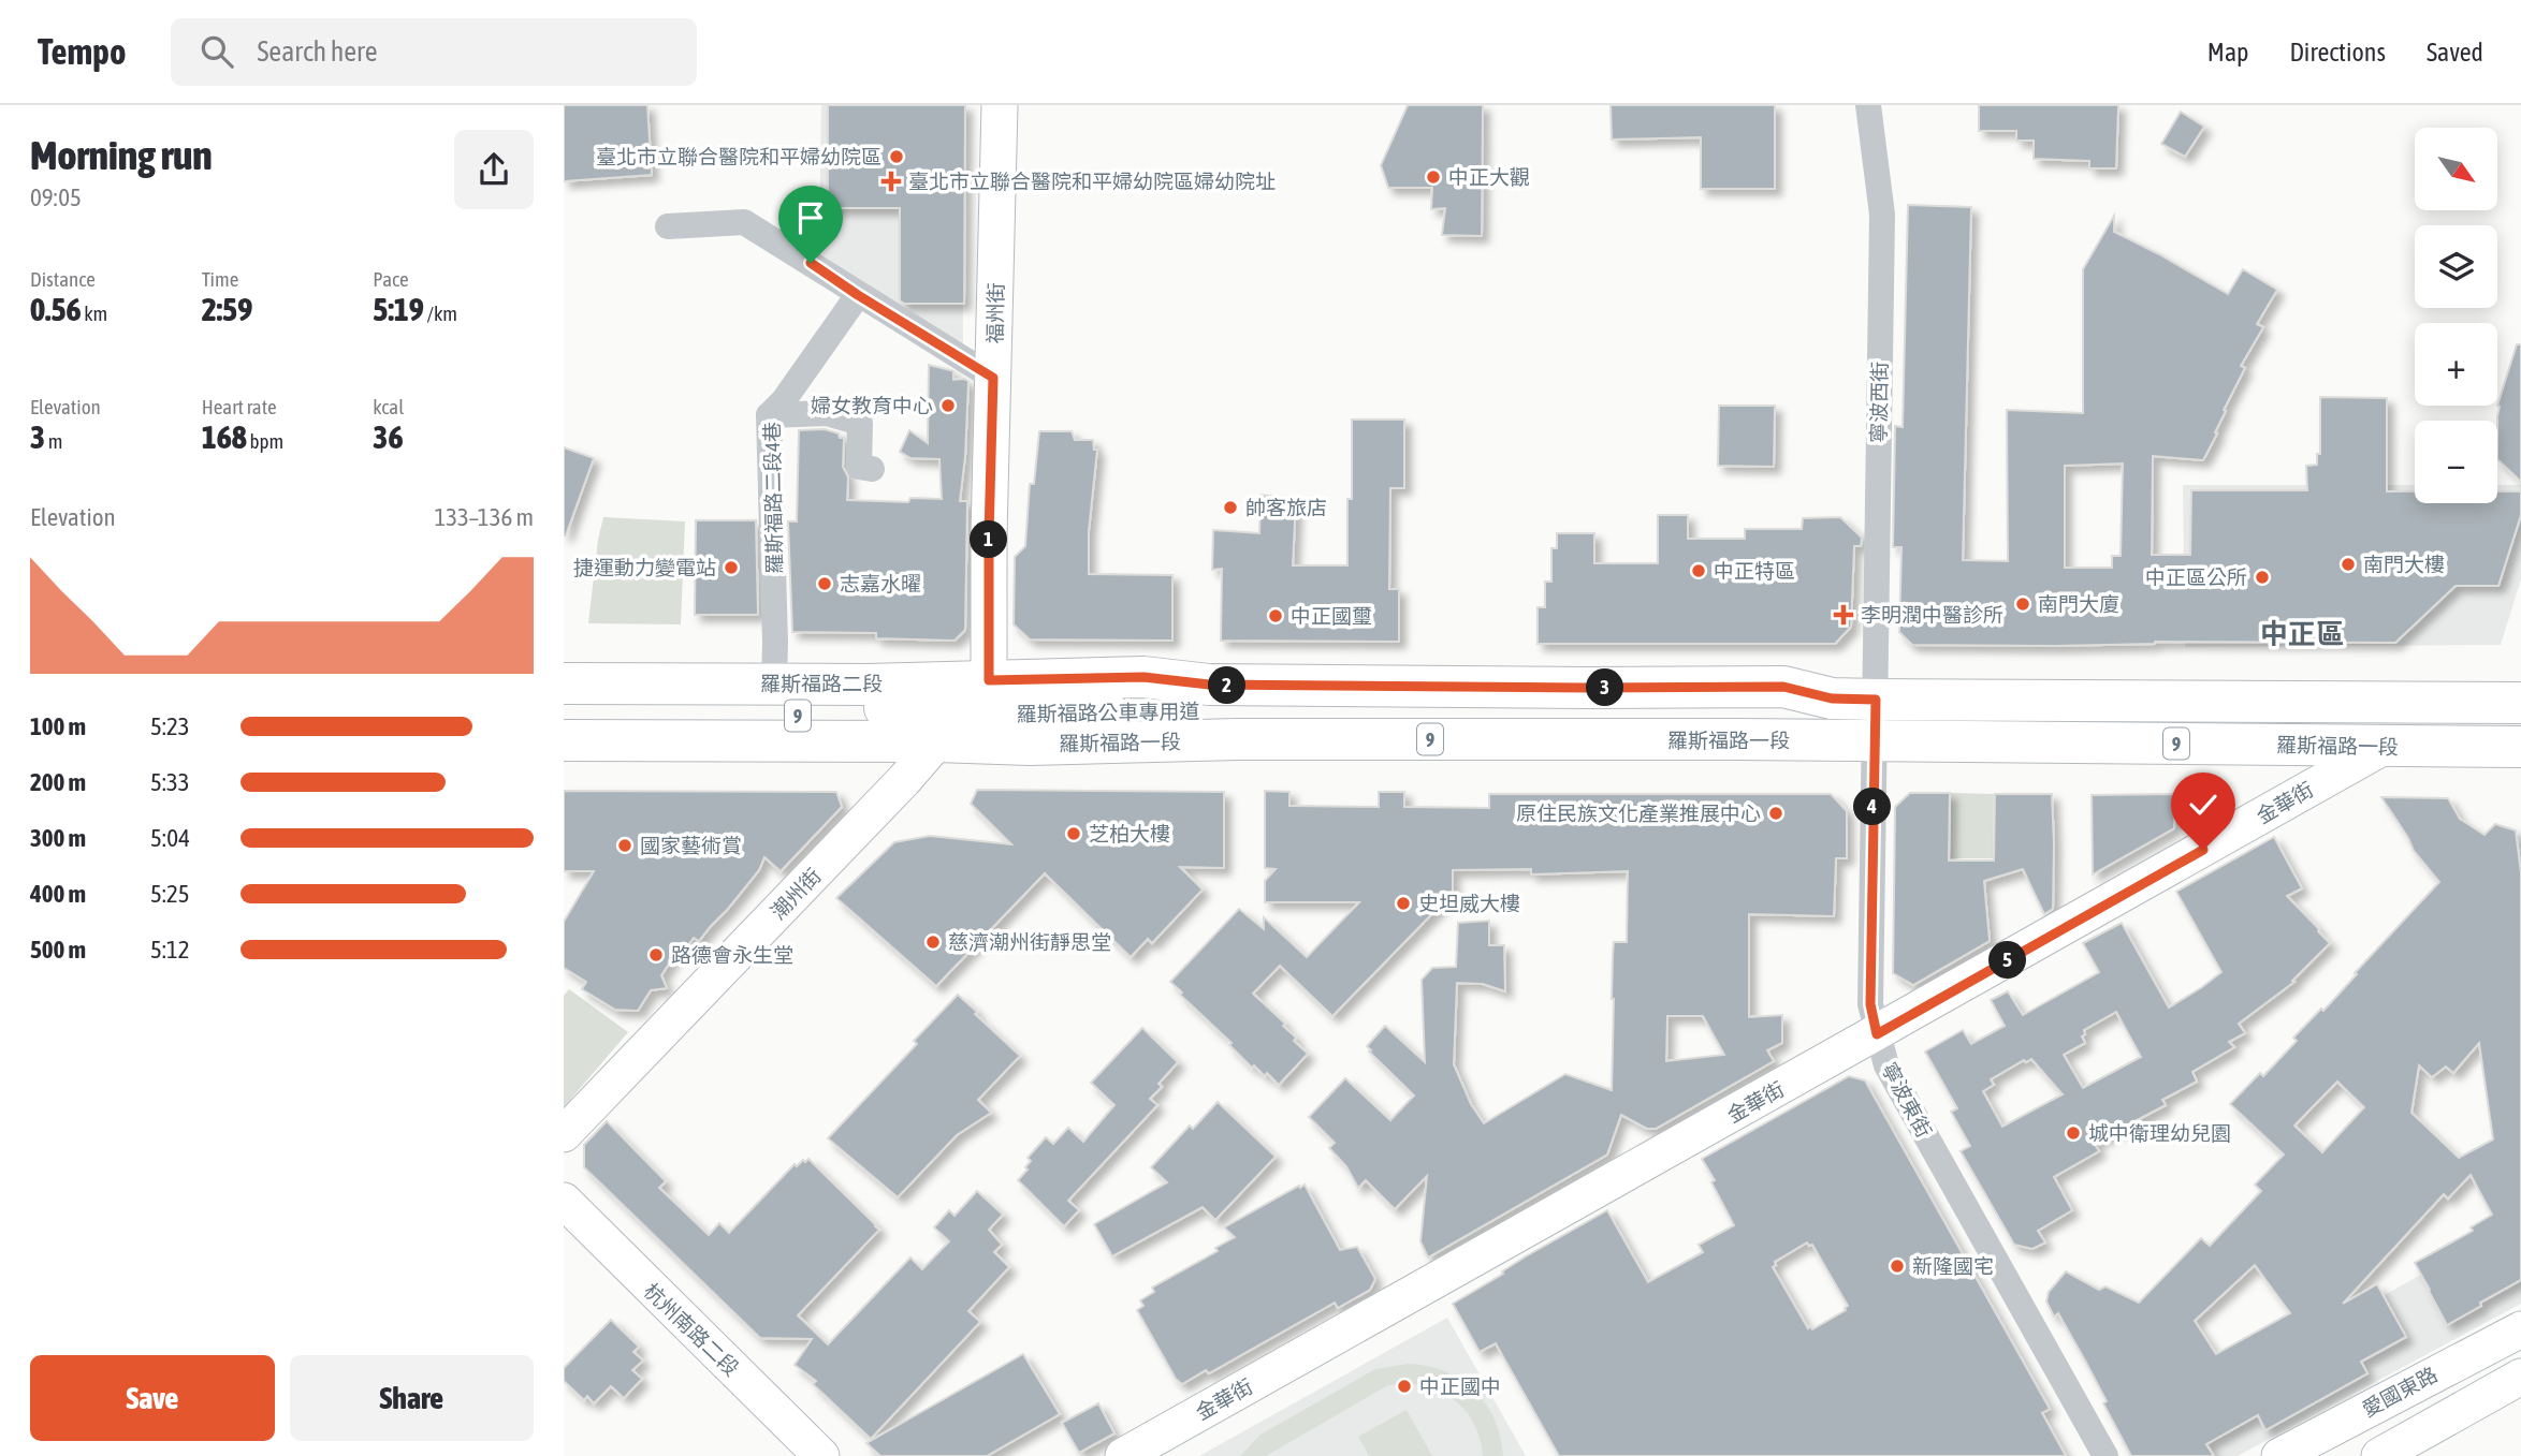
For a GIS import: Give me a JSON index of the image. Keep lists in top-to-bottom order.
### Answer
{
  "streets": {
    "main road": [
      "羅斯福路二段",
      "羅斯福路公車專用道",
      "9",
      "羅斯福路一段"
    ],
    "street": [
      "福州街",
      "寧波西街",
      "羅斯福路二段4巷",
      "金華街",
      "潮州街",
      "寧波東街",
      "杭州南路二段",
      "愛國東路"
    ]
  },
  "crossings": [
    ["福州街", "羅斯福路二段"],
    ["福州街", "羅斯福路公車專用道"],
    ["福州街", "9"],
    ["福州街", "羅斯福路一段"],
    ["福州街", "潮州街"],
    ["寧波西街", "羅斯福路一段"],
    ["寧波西街", "寧波東街"],
    ["羅斯福路二段4巷", "羅斯福路二段"],
    ["羅斯福路二段", "羅斯福路公車專用道"],
    ["羅斯福路二段", "9"],
    ["羅斯福路二段", "羅斯福路一段"],
    ["羅斯福路二段", "潮州街"],
    ["羅斯福路公車專用道", "9"],
    ["羅斯福路公車專用道", "羅斯福路一段"],
    ["羅斯福路公車專用道", "潮州街"],
    ["9", "羅斯福路一段"],
    ["9", "潮州街"],
    ["羅斯福路一段", "金華街"],
    ["羅斯福路一段", "潮州街"],
    ["羅斯福路一段", "寧波東街"],
    ["金華街", "寧波東街"]
  ],
  "districts": ["中正區"],
  "places": {
    "other": [
      "臺北市立聯合醫院和平婦幼院區",
      "中正大觀",
      "婦女教育中心",
      "帥客旅店",
      "南門大樓",
      "捷運動力變電站",
      "中正特區",
      "中正區公所",
      "志嘉水曜",
      "南門大廈",
      "中正國璽",
      "原住民族文化產業推展中心",
      "芝柏大樓",
      "國家藝術賞",
      "史坦威大樓",
      "慈濟潮州街靜思堂",
      "路德會永生堂",
      "城中衛理幼兒園",
      "新隆國宅",
      "中正國中"
    ],
    "health": ["臺北市立聯合醫院和平婦幼院區婦幼院址", "李明潤中醫診所"]
  },
  "north": "bottom right",
  "page": {
    "header": "Tempo",
    "search": "Search here",
    "nav": ["Map", "Directions", "Saved"],
    "heading": ["Morning run", "09:05"],
    "map_buttons": ["+", "−"],
    "stats": [
      ["Distance", "0.56 km"],
      ["Time", "2:59"],
      ["Pace", "5:19 /km"],
      ["Elevation", "3 m"],
      ["Heart rate", "168 bpm"],
      ["kcal", "36"]
    ],
    "chart": ["Elevation", "133–136 m"],
    "pins": [
      "1",
      "2",
      "3",
      "4",
      "5"
    ],
    "list": [
      {
        "name": "100 m",
        "note": "5:23"
      },
      {
        "name": "200 m",
        "note": "5:33"
      },
      {
        "name": "300 m",
        "note": "5:04"
      },
      {
        "name": "400 m",
        "note": "5:25"
      },
      {
        "name": "500 m",
        "note": "5:12"
      }
    ],
    "buttons": ["Save", "Share"]
  }
}
